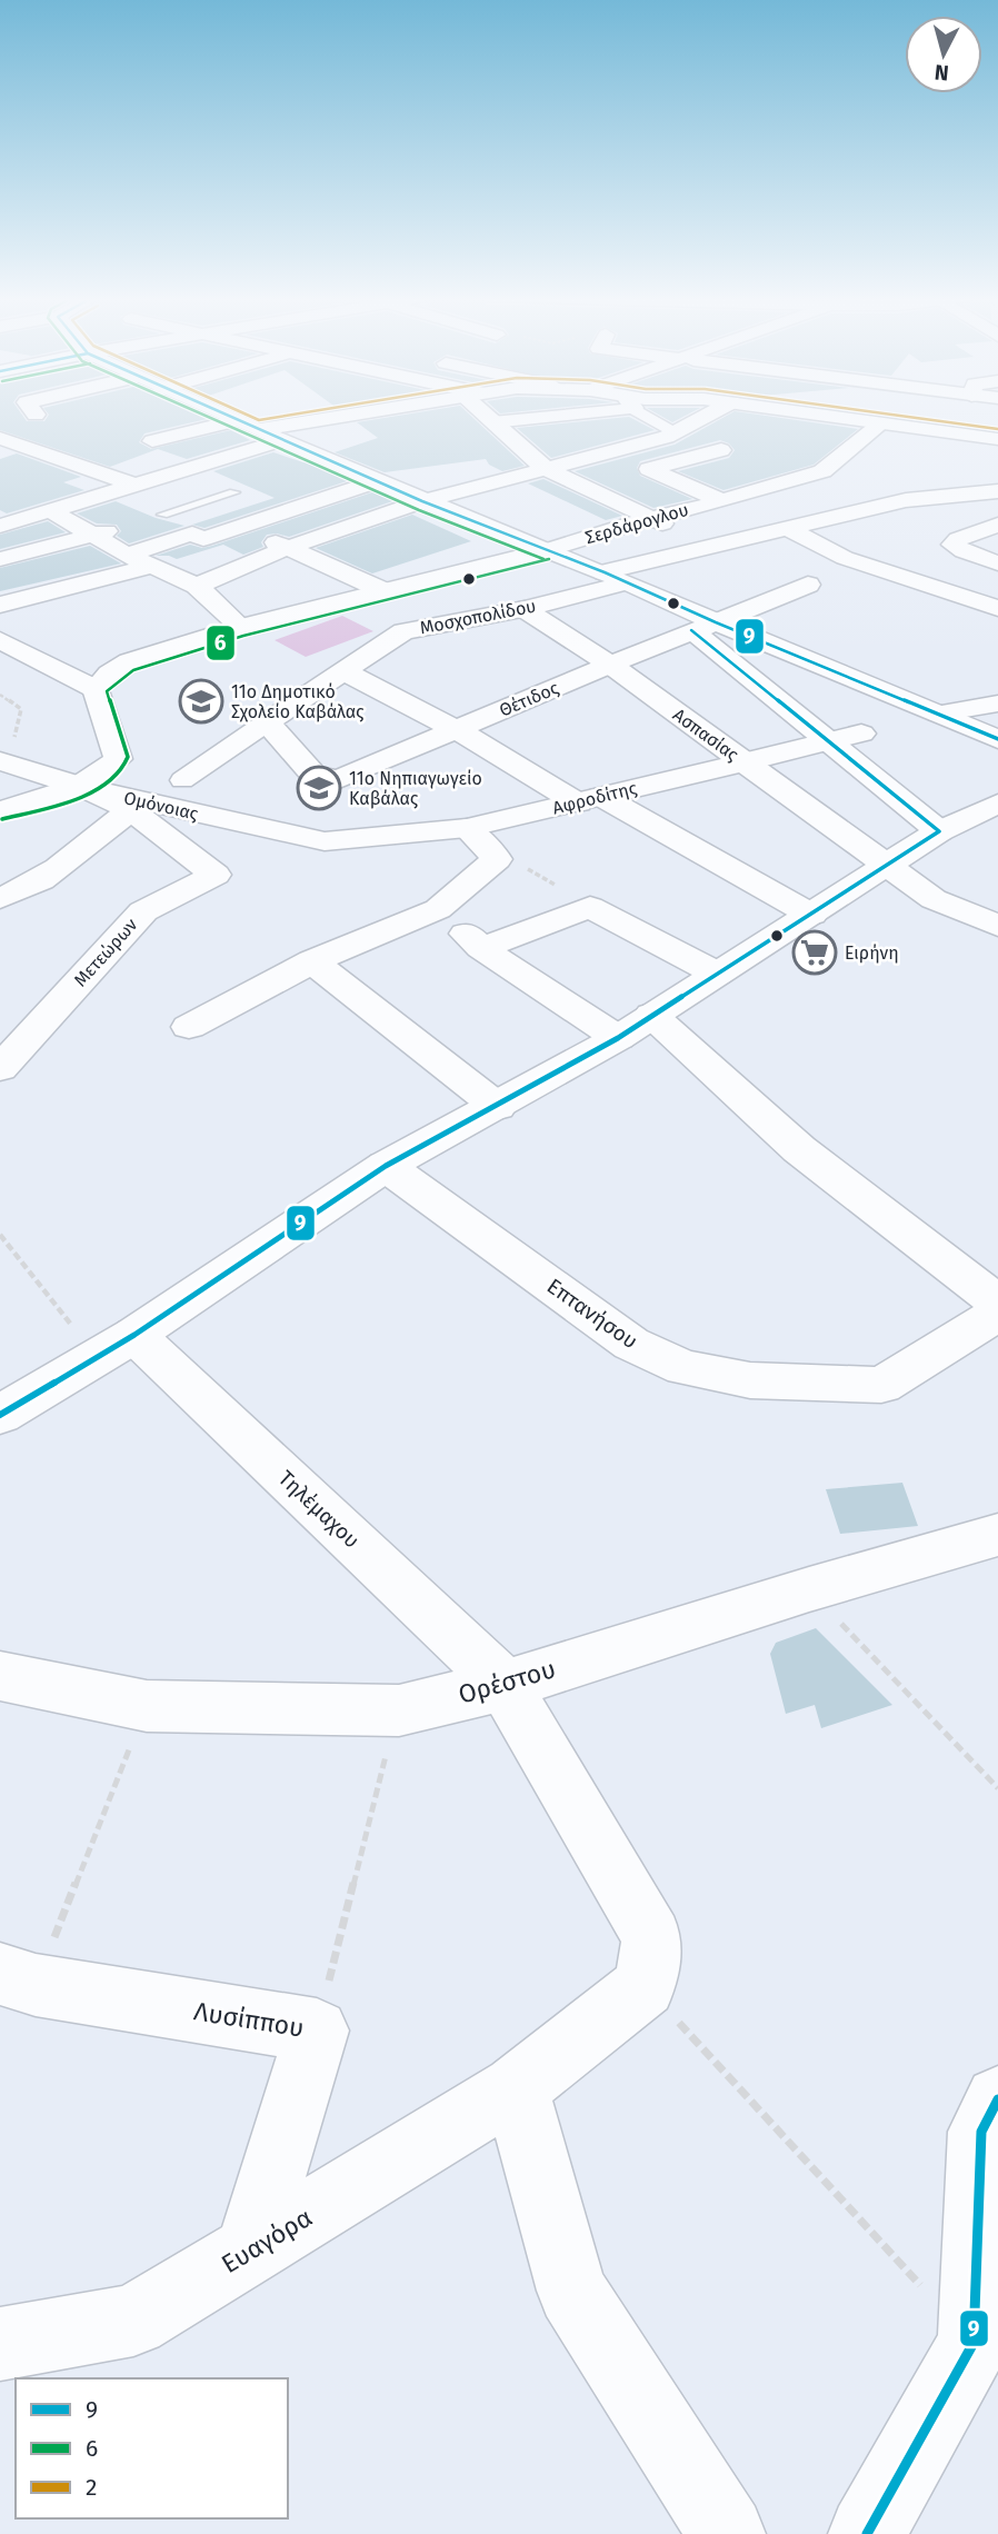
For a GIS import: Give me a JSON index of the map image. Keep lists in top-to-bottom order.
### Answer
{
  "streets": {
    "street": [
      "Σερδάρογλου",
      "Μοσχοπολίδου",
      "Θέτιδος",
      "Ασπασίας",
      "Αφροδίτης",
      "Ομόνοιας",
      "Μετεώρων",
      "Επτανήσου",
      "Τηλέμαχου",
      "Ορέστου",
      "Λυσίππου",
      "Ευαγόρα"
    ]
  },
  "crossings": [
    ["Μοσχοπολίδου", "Θέτιδος"],
    ["Μοσχοπολίδου", "Ασπασίας"],
    ["Θέτιδος", "Ασπασίας"],
    ["Ασπασίας", "Αφροδίτης"],
    ["Αφροδίτης", "Ομόνοιας"],
    ["Ομόνοιας", "Μετεώρων"],
    ["Τηλέμαχου", "Ορέστου"],
    ["Λυσίππου", "Ευαγόρα"]
  ],
  "places": {
    "school or university": ["11ο Δημοτικό Σχολείο Καβάλας", "11ο Νηπιαγωγείο Καβάλας"],
    "supermarket": ["Ειρήνη"]
  },
  "lines": ["transit line 9", "transit line 6", "transit line 2"],
  "legend": ["9", "6", "2"],
  "north": "bottom"
}
